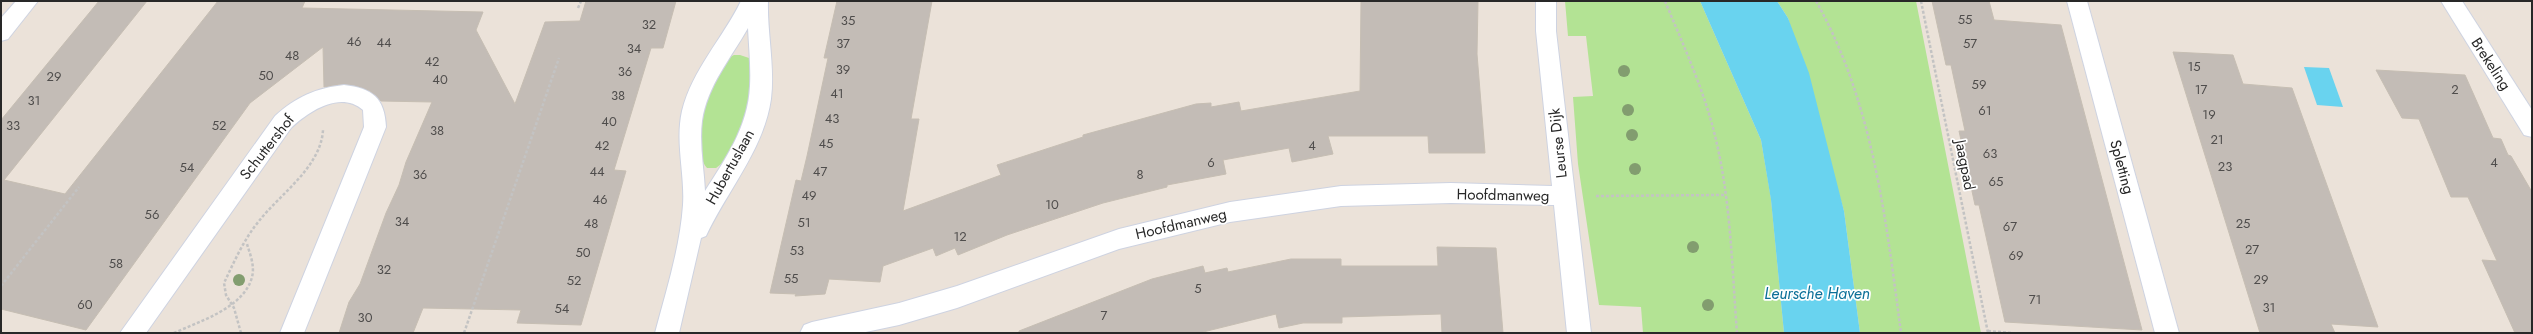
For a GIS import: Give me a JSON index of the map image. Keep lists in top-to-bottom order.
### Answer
{
  "streets": {
    "street": [
      "Brekeling",
      "Leurse Dijk",
      "Schuttershof",
      "Hubertuslaan",
      "Spletting",
      "Hoofdmanweg"
    ],
    "path": ["Jaagpad"]
  },
  "crossings": [
    ["Leurse Dijk", "Hoofdmanweg"]
  ],
  "water": ["Leursche Haven"],
  "house_numbers": [
    "55",
    "35",
    "32",
    "46",
    "44",
    "37",
    "57",
    "34",
    "48",
    "42",
    "15",
    "39",
    "36",
    "50",
    "29",
    "40",
    "59",
    "17",
    "2",
    "41",
    "38",
    "31",
    "61",
    "19",
    "43",
    "40",
    "33",
    "52",
    "38",
    "21",
    "45",
    "42",
    "4",
    "63",
    "6",
    "4",
    "23",
    "54",
    "44",
    "47",
    "36",
    "8",
    "65",
    "49",
    "46",
    "10",
    "56",
    "34",
    "51",
    "48",
    "25",
    "67",
    "12",
    "27",
    "53",
    "50",
    "69",
    "58",
    "32",
    "55",
    "29",
    "52",
    "5",
    "71",
    "60",
    "31",
    "54",
    "7",
    "30"
  ]
}
